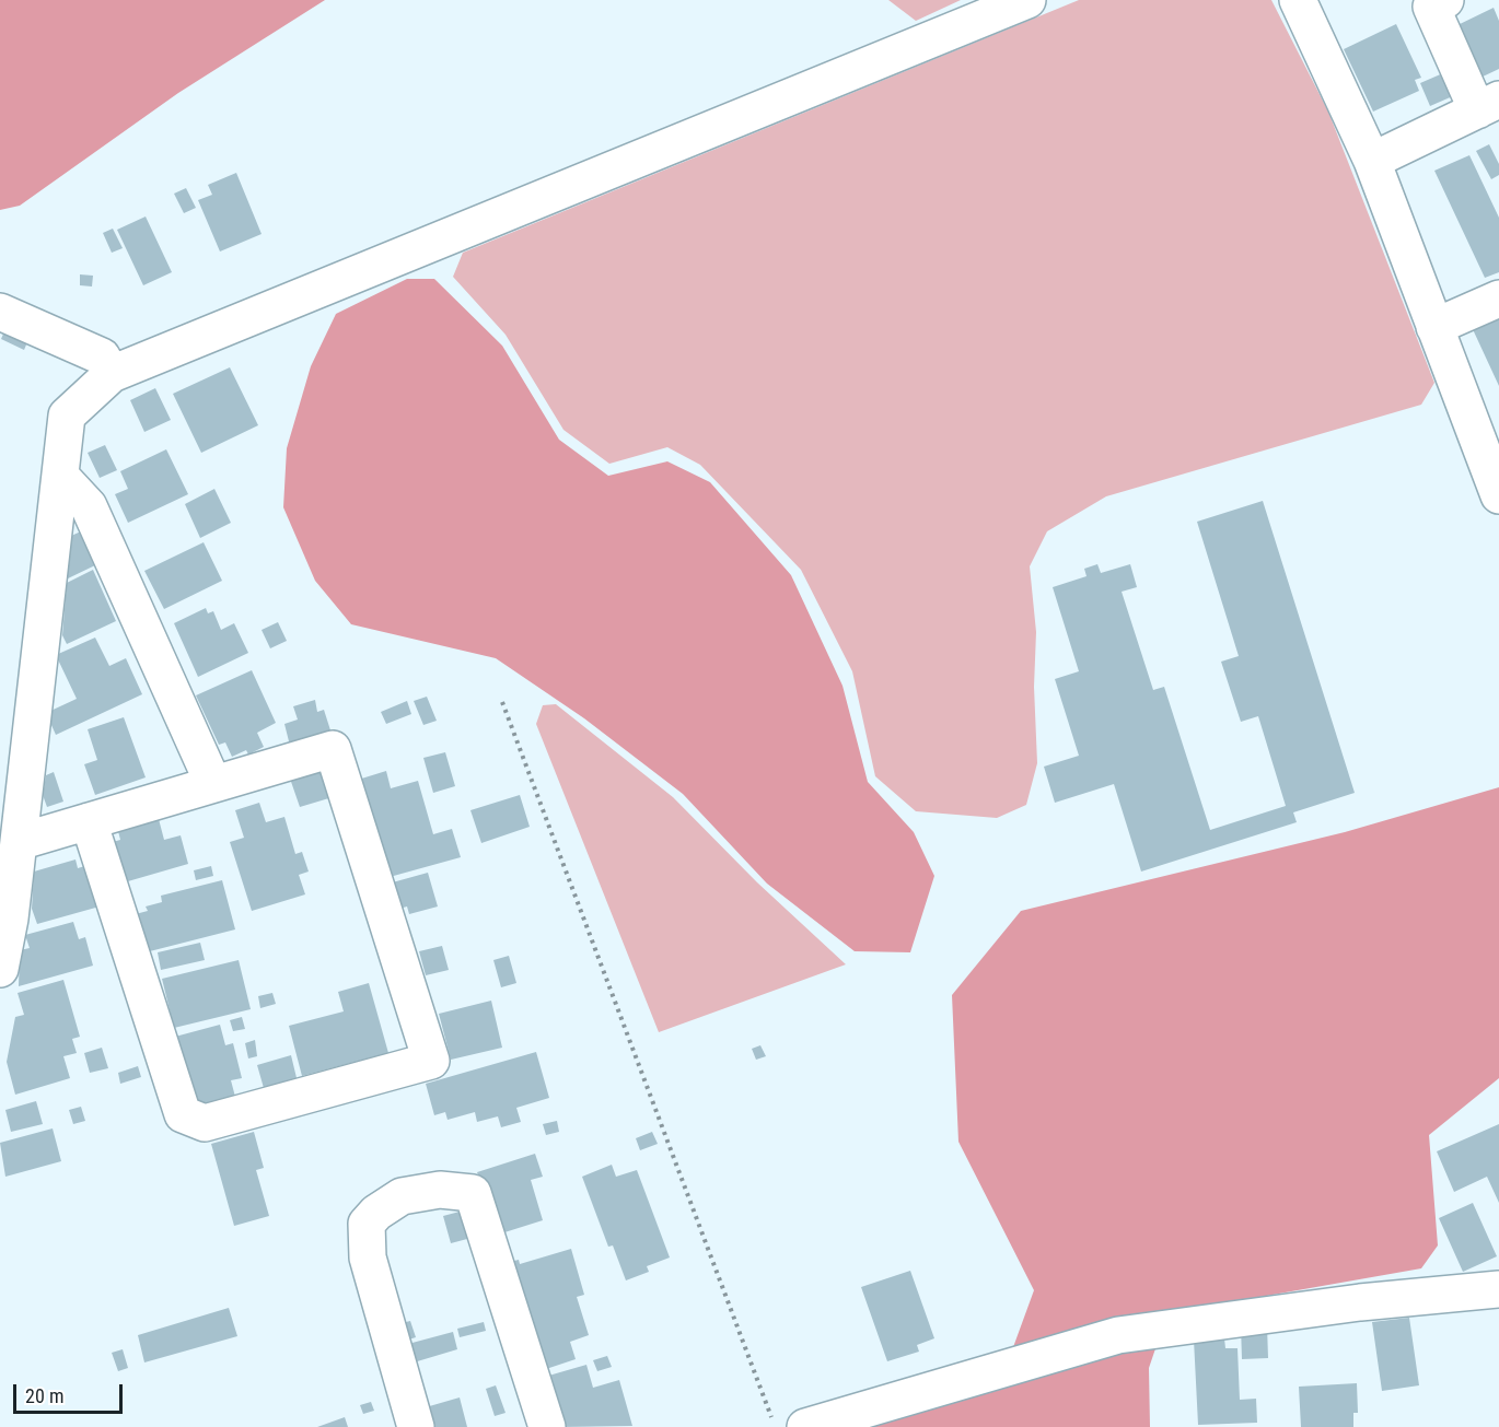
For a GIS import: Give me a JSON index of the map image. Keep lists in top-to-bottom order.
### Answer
{
  "scale_bar": "20 m"
}
